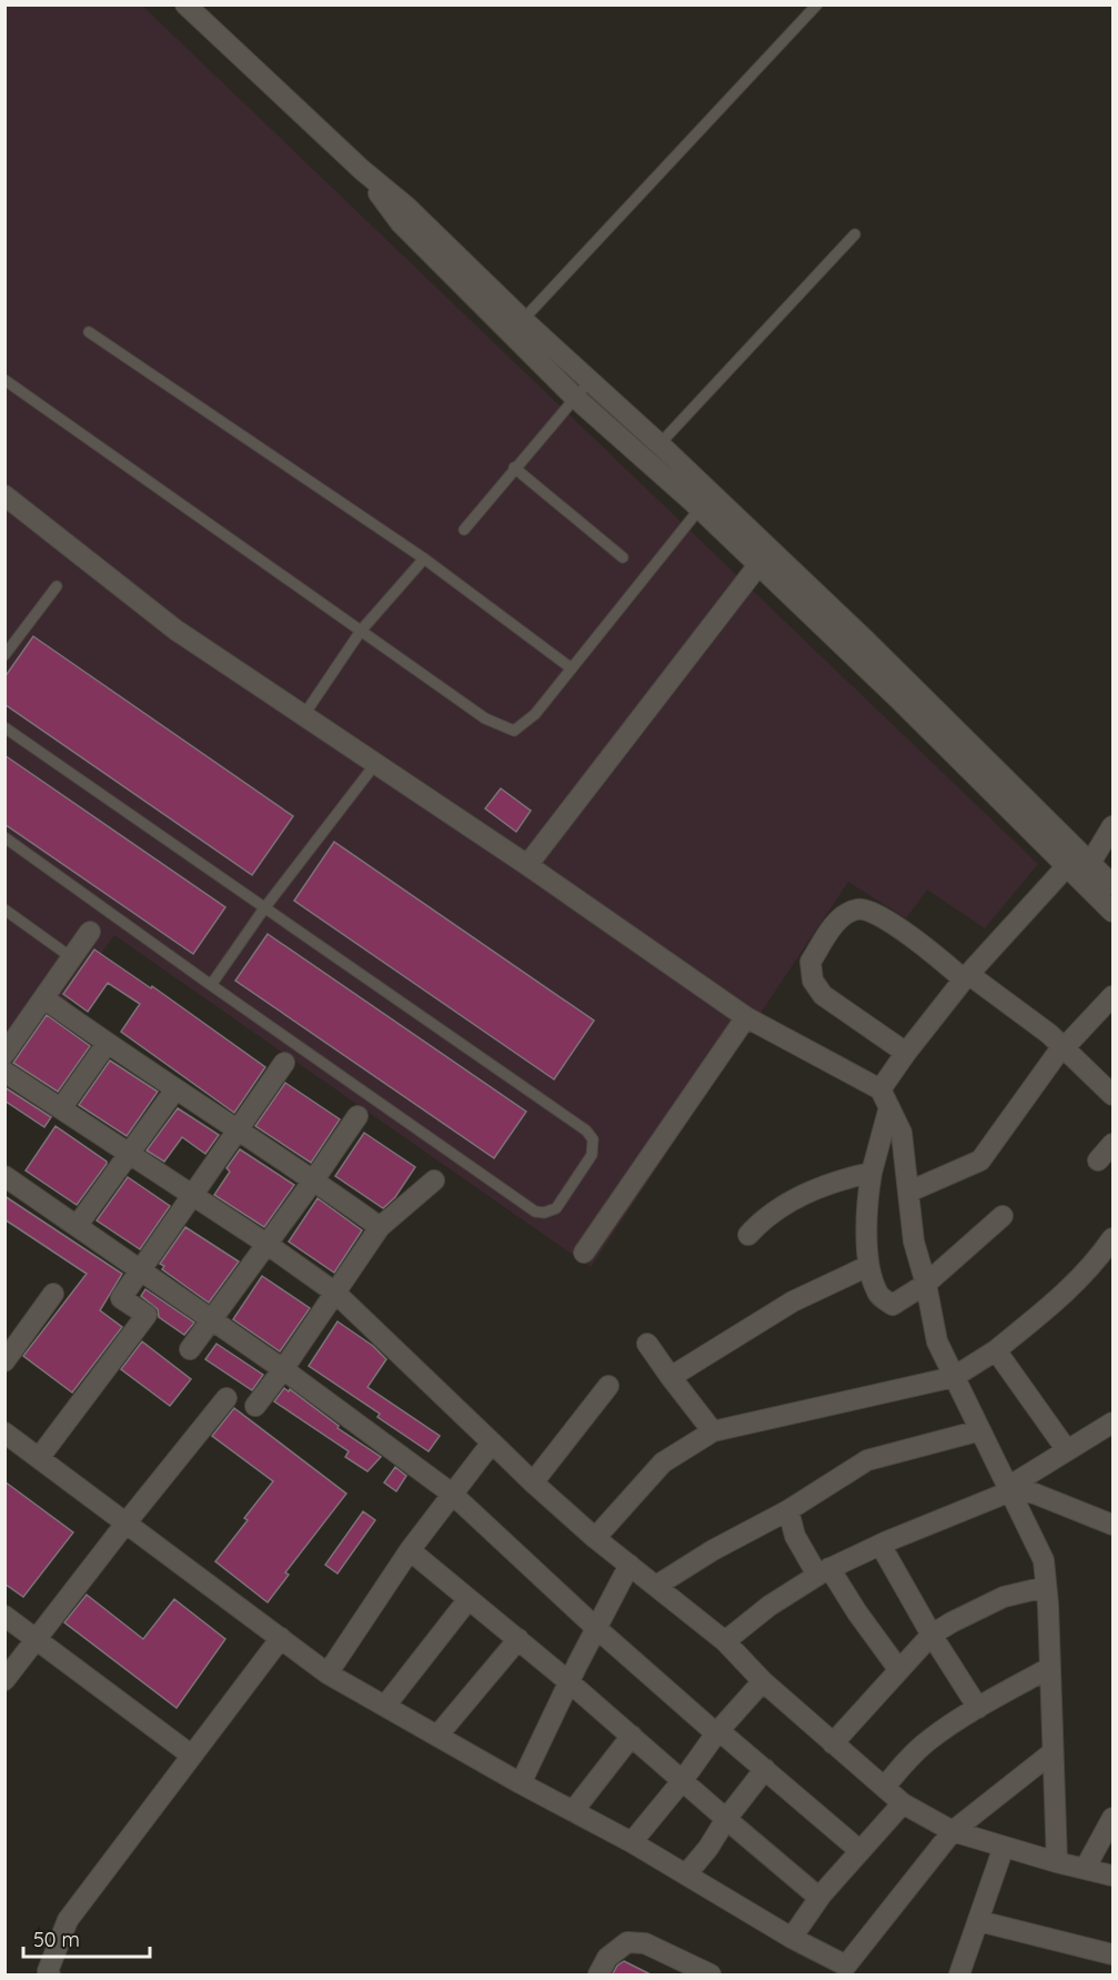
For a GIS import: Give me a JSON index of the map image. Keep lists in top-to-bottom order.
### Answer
{
  "scale_bar": "50 m"
}
